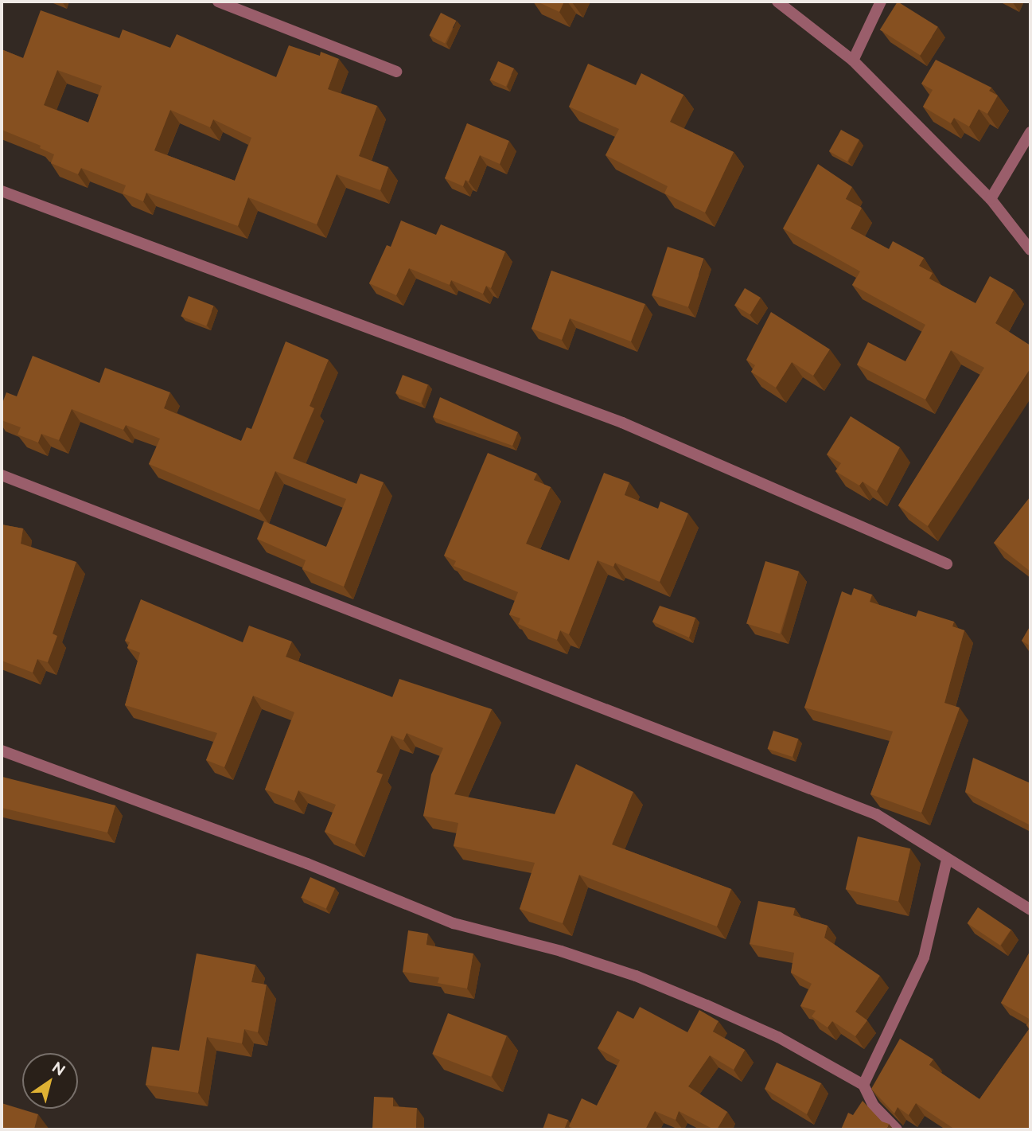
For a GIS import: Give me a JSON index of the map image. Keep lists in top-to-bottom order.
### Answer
{
  "north": "top right"
}
